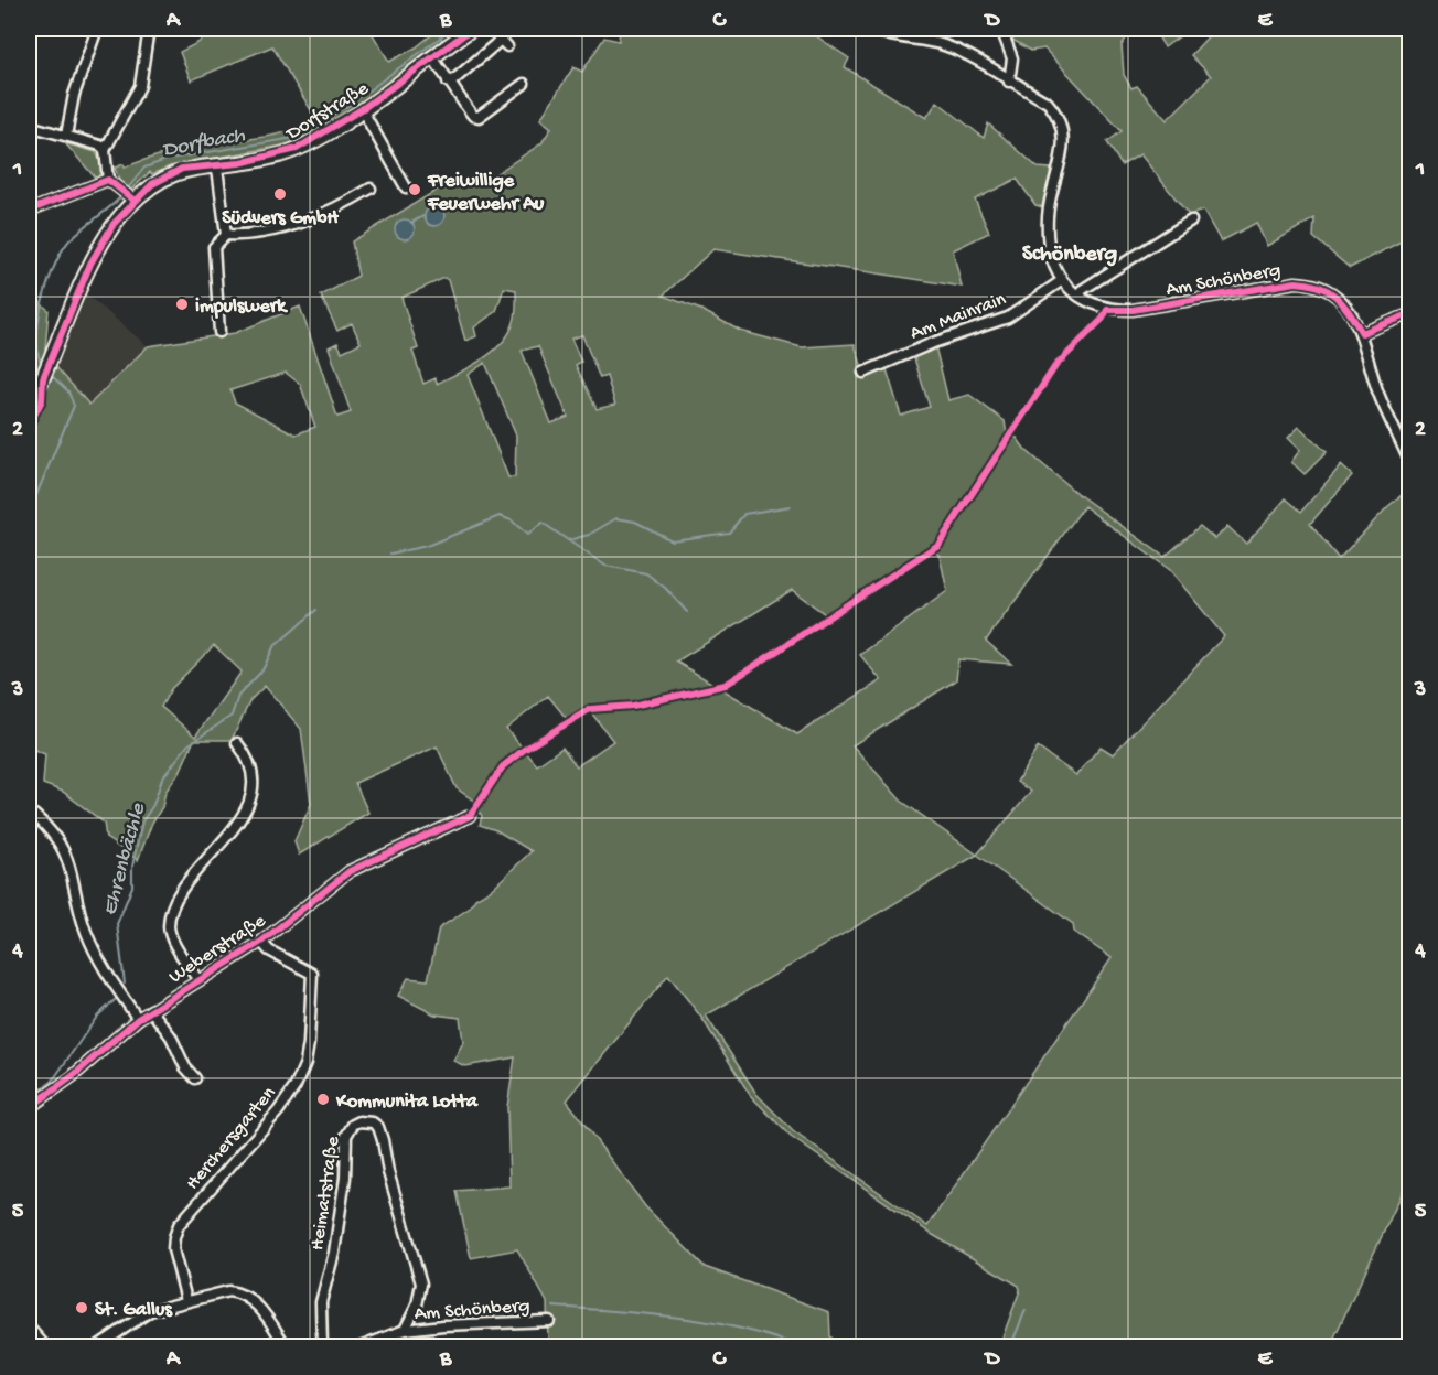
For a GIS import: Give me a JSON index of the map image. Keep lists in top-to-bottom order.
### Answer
{
  "streets": {
    "main road": ["Dorfstraße"],
    "street": [
      "Am Schönberg",
      "Am Mainrain",
      "Weberstraße",
      "Herchersgarten",
      "Heimatstraße"
    ]
  },
  "crossings": [
    ["Am Schönberg", "Am Mainrain"],
    ["Am Schönberg", "Heimatstraße"],
    ["Weberstraße", "Herchersgarten"]
  ],
  "districts": ["Schönberg"],
  "water": ["Dorfbach", "Ehrenbächle"],
  "places": [
    "Freiwillige Feuerwehr Au",
    "Südvers GmbH",
    "impulswerk",
    "Kommunita Lotta",
    "St. Gallus"
  ],
  "grid": {
    "columns": [
      "A",
      "B",
      "C",
      "D",
      "E"
    ],
    "rows": [
      "1",
      "2",
      "3",
      "4",
      "5"
    ]
  }
}
